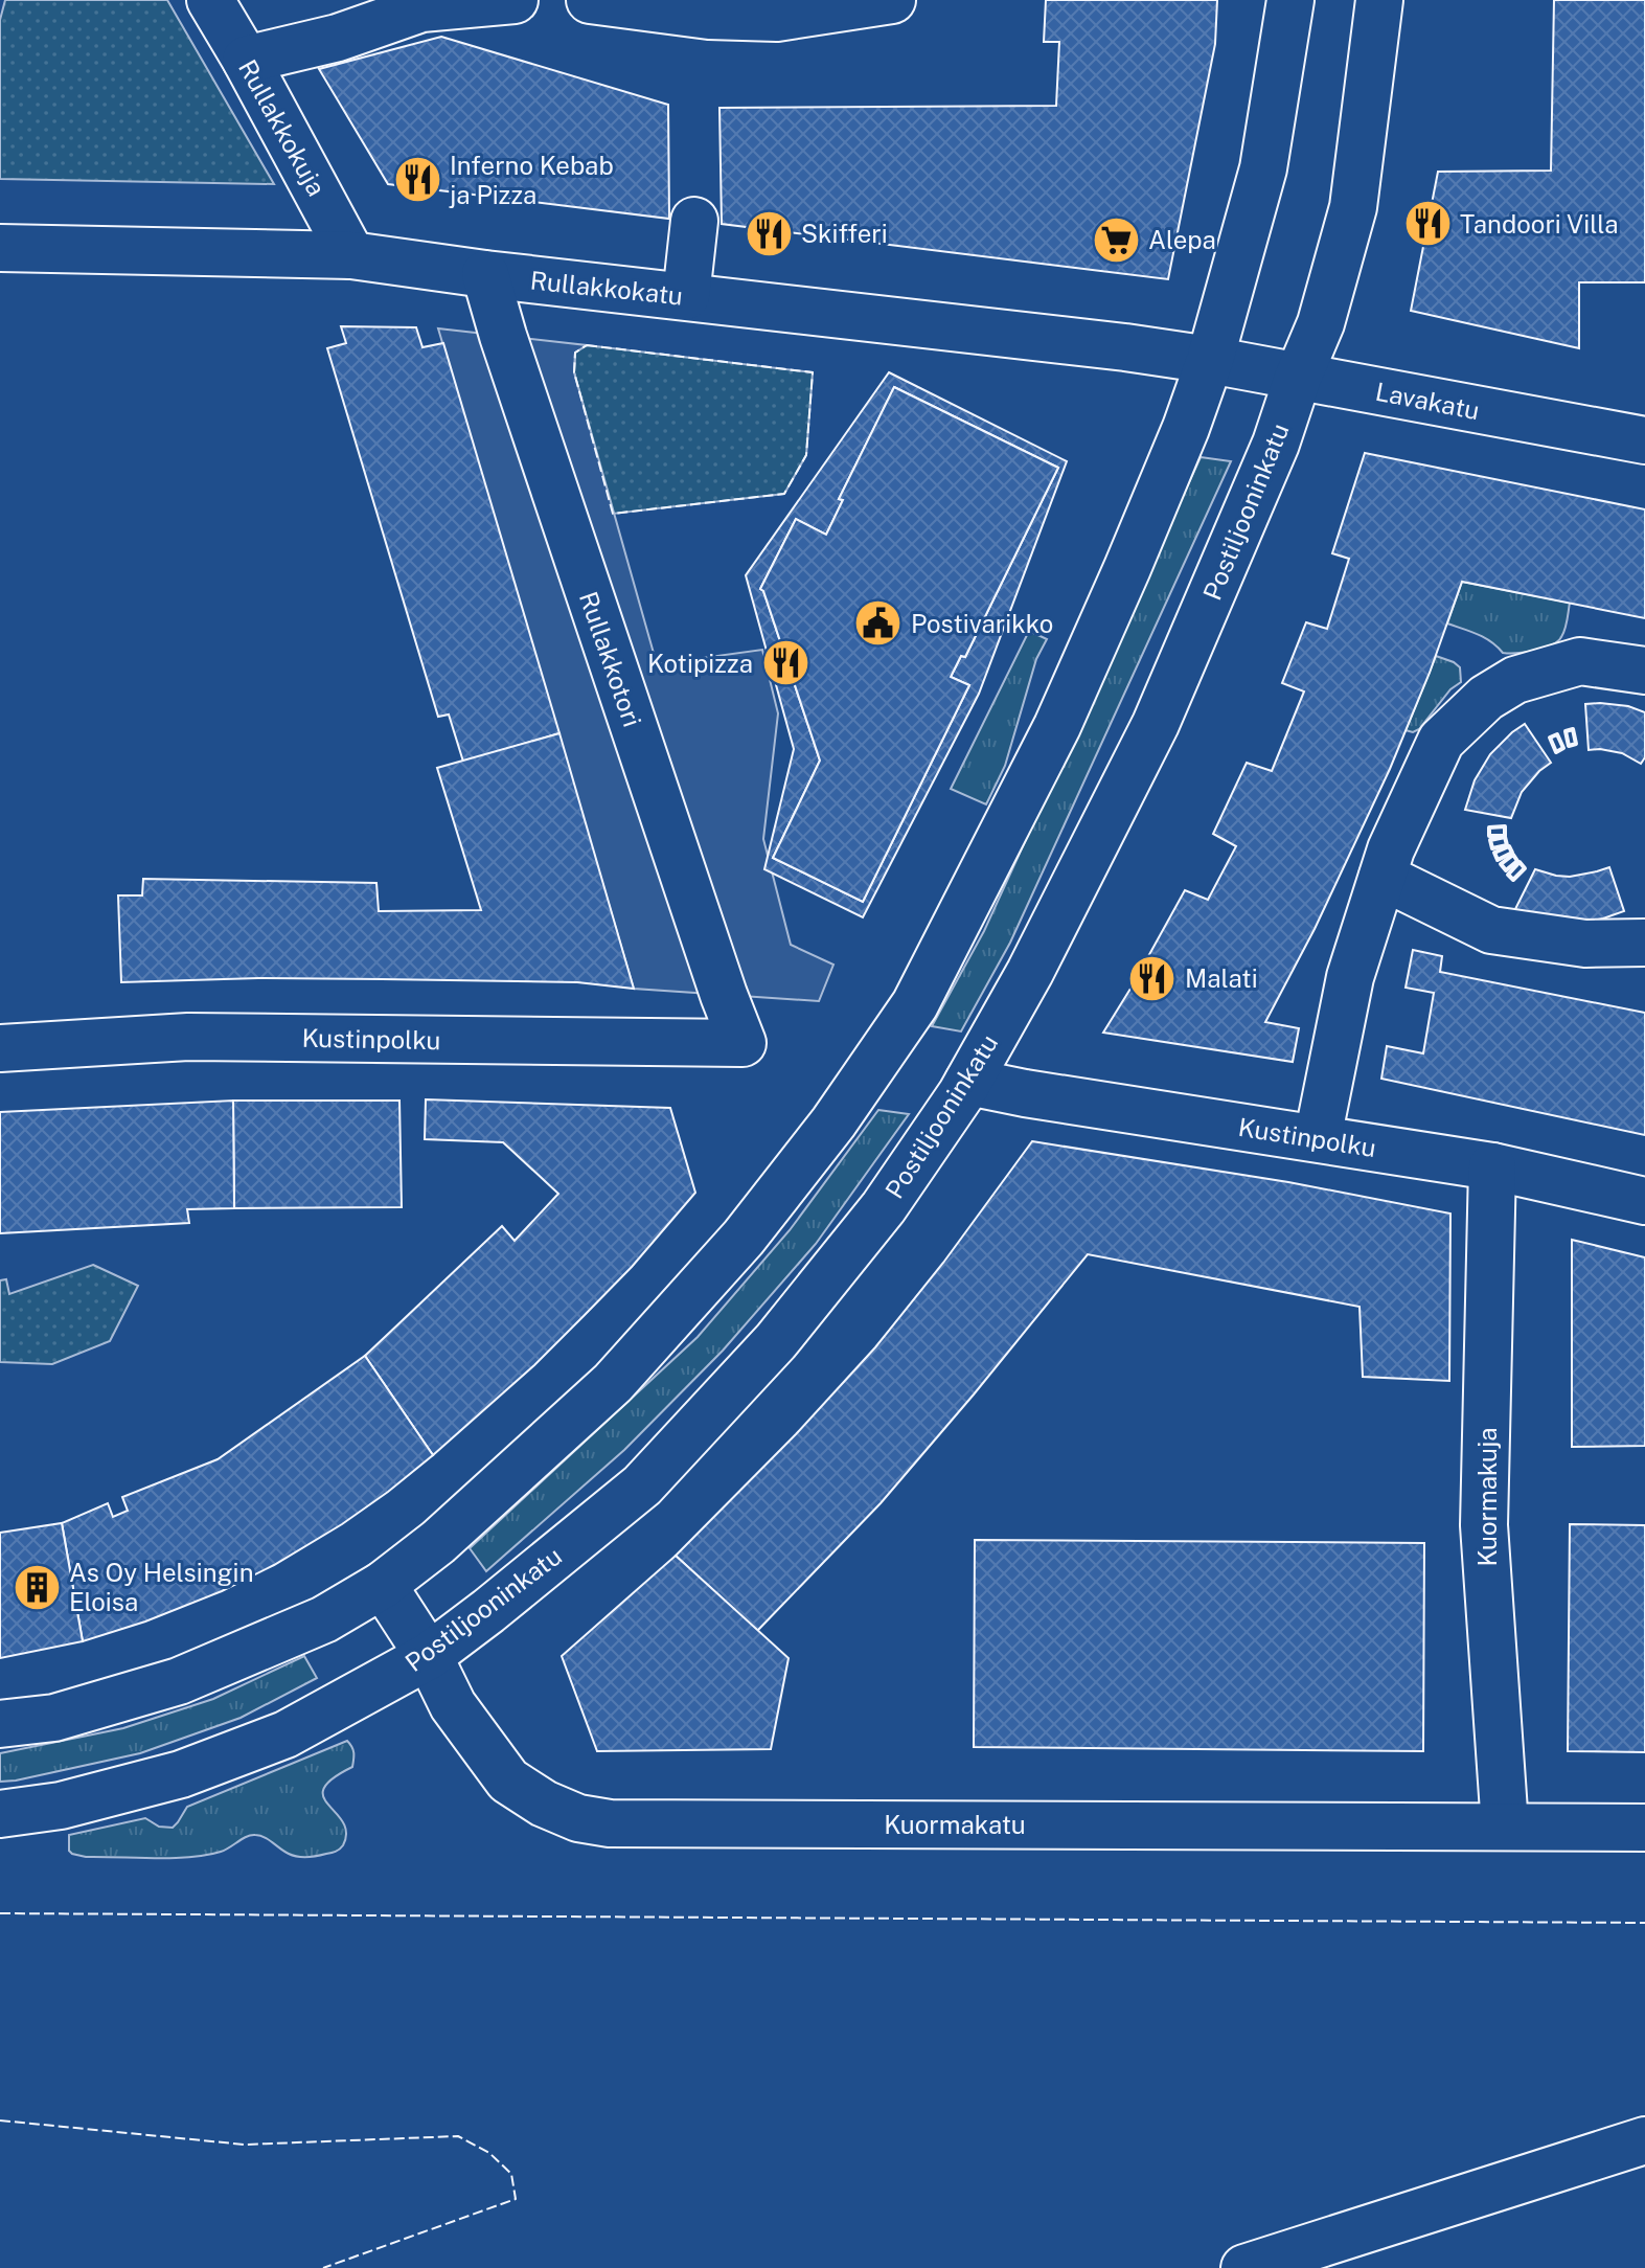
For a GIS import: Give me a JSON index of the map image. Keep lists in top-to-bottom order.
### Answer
{
  "streets": {
    "street": [
      "Rullakkokuja",
      "Rullakkokatu",
      "Lavakatu",
      "Postiljooninkatu",
      "Rullakkotori",
      "Kustinpolku",
      "Kuormakuja",
      "Kuormakatu"
    ]
  },
  "crossings": [
    ["Rullakkokuja", "Rullakkokatu"],
    ["Rullakkokatu", "Lavakatu"],
    ["Rullakkokatu", "Rullakkotori"],
    ["Lavakatu", "Postiljooninkatu"],
    ["Postiljooninkatu", "Kustinpolku"],
    ["Postiljooninkatu", "Kuormakatu"],
    ["Rullakkotori", "Kustinpolku"],
    ["Kustinpolku", "Kuormakuja"],
    ["Kuormakuja", "Kuormakatu"]
  ],
  "places": {
    "restaurant": [
      "Inferno Kebab ja Pizza",
      "Tandoori Villa",
      "Skifferi",
      "Kotipizza",
      "Malati"
    ],
    "supermarket": ["Alepa"],
    "public building": ["Postivarikko"],
    "building": ["As Oy Helsingin Eloisa"]
  }
}
